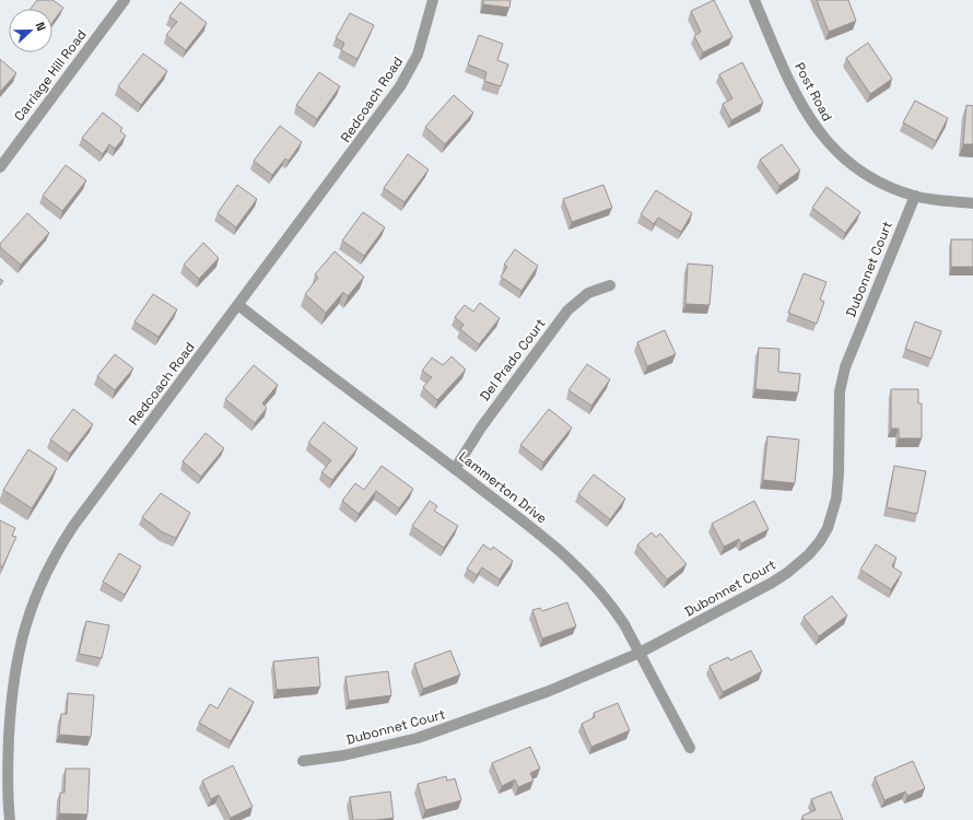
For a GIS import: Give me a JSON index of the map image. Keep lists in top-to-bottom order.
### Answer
{
  "streets": {
    "street": [
      "Carriage Hill Road",
      "Post Road",
      "Redcoach Road",
      "Dubonnet Court",
      "Del Prado Court",
      "Lammerton Drive"
    ]
  },
  "crossings": [
    ["Post Road", "Dubonnet Court"],
    ["Redcoach Road", "Lammerton Drive"],
    ["Dubonnet Court", "Lammerton Drive"],
    ["Del Prado Court", "Lammerton Drive"]
  ],
  "north": "right"
}
